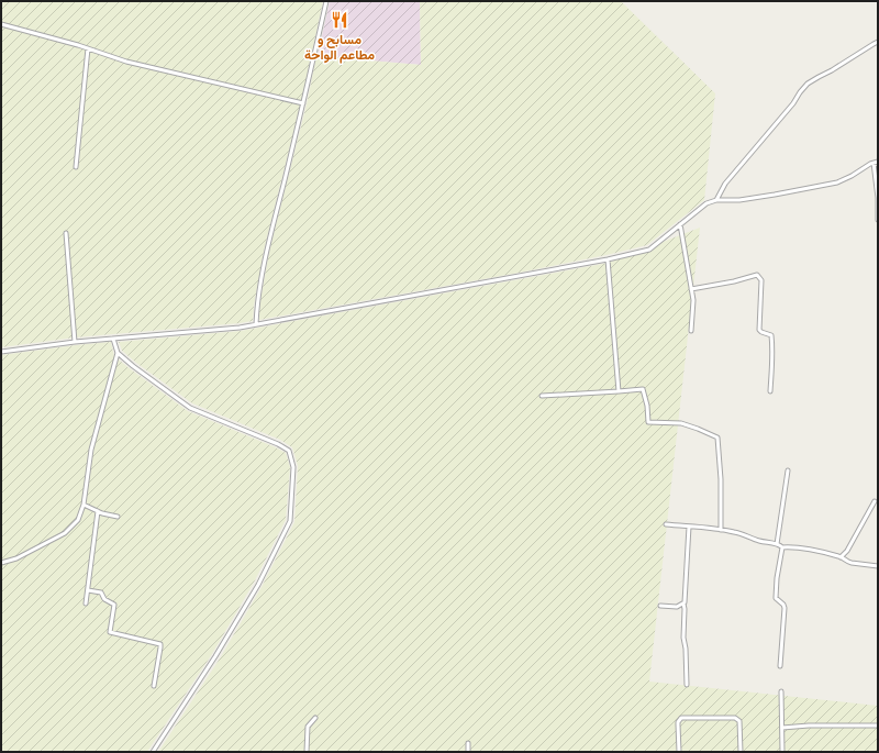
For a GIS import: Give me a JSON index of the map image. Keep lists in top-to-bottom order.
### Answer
{
  "places": {
    "restaurant": ["مسابح و مطاعم الواحة"]
  }
}
